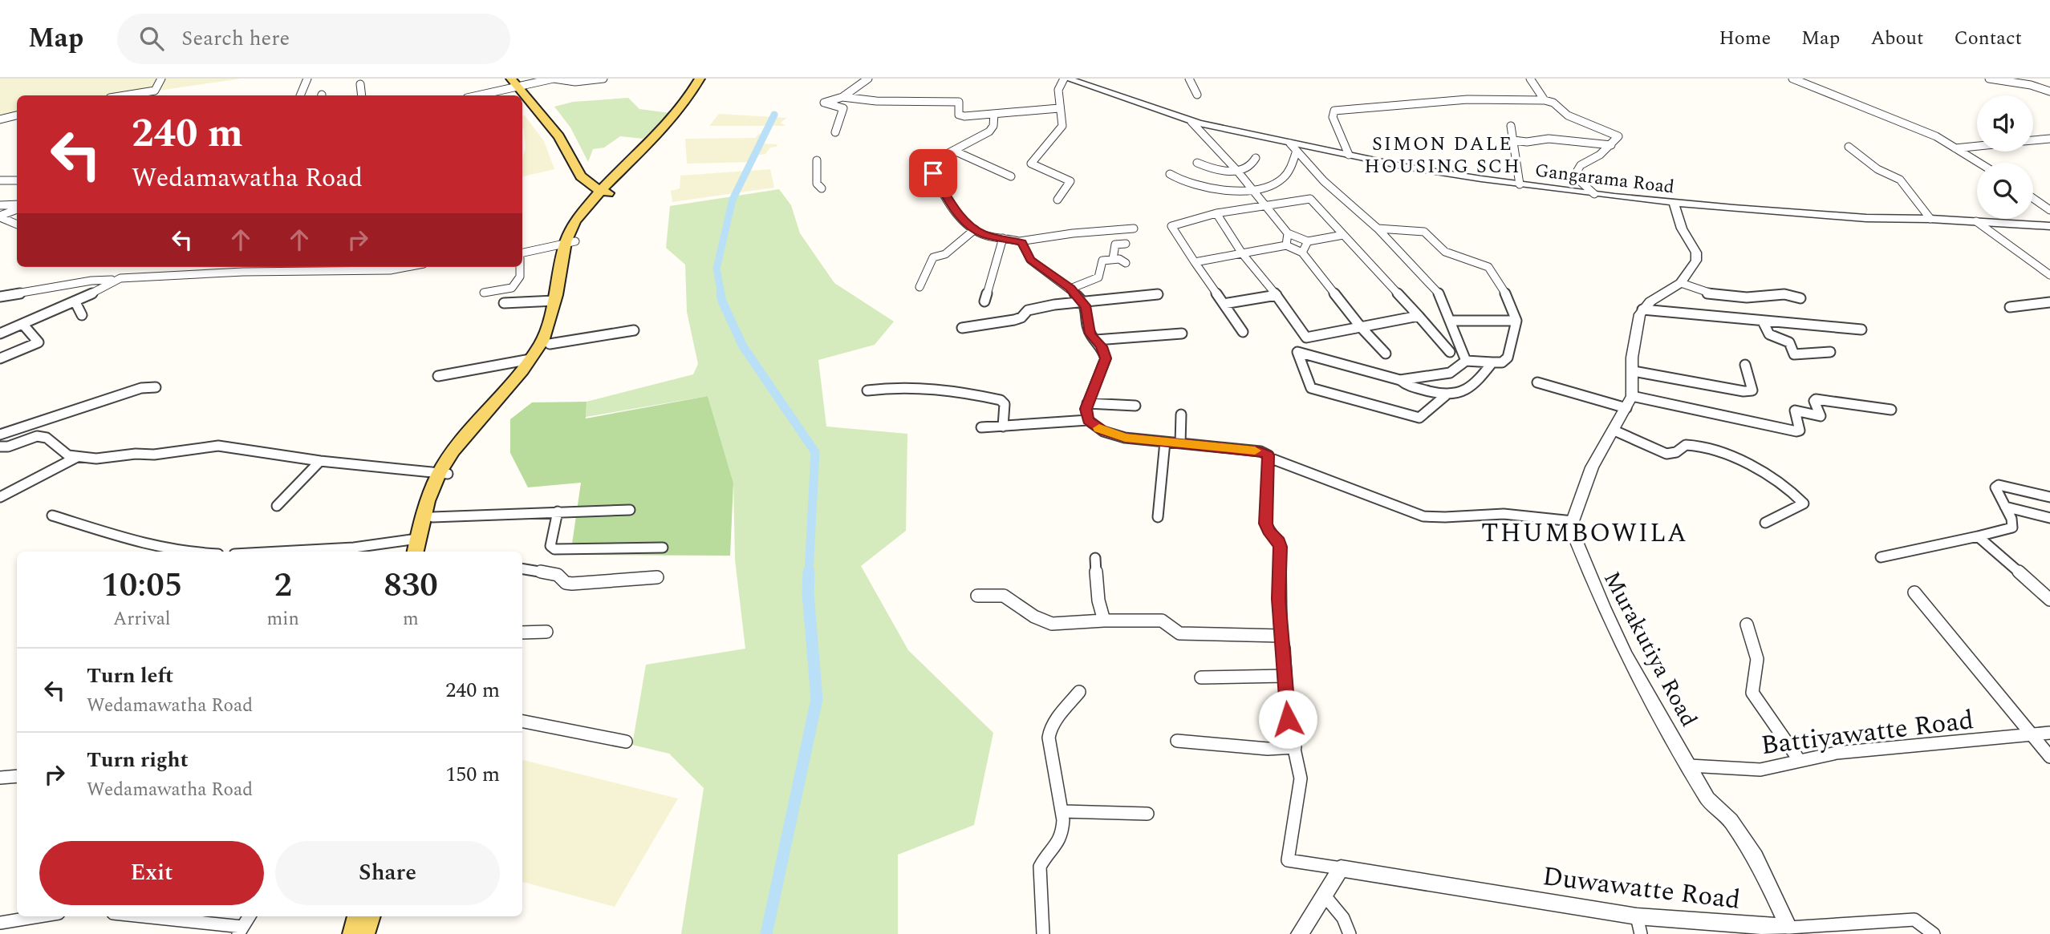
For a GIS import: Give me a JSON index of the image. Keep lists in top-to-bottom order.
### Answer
{
  "streets": {
    "street": [
      "Gangarama Road",
      "Murakutiya Road",
      "Battiyawatte Road",
      "Duwawatte Road"
    ]
  },
  "crossings": [
    ["Murakutiya Road", "Battiyawatte Road"],
    ["Murakutiya Road", "Duwawatte Road"]
  ],
  "districts": ["SIMON DALE HOUSING SCH", "THUMBOWILA"],
  "page": {
    "header": "Map",
    "search": "Search here",
    "nav": [
      "Home",
      "Map",
      "About",
      "Contact"
    ],
    "turn": ["240 m", "Wedamawatha Road"],
    "eta": [
      "10:05",
      "Arrival",
      "2",
      "min",
      "830",
      "m"
    ],
    "list": [
      {
        "name": "Turn left",
        "note": "Wedamawatha Road",
        "value": "240 m"
      },
      {
        "name": "Turn right",
        "note": "Wedamawatha Road",
        "value": "150 m"
      }
    ],
    "buttons": ["Exit", "Share"]
  }
}
